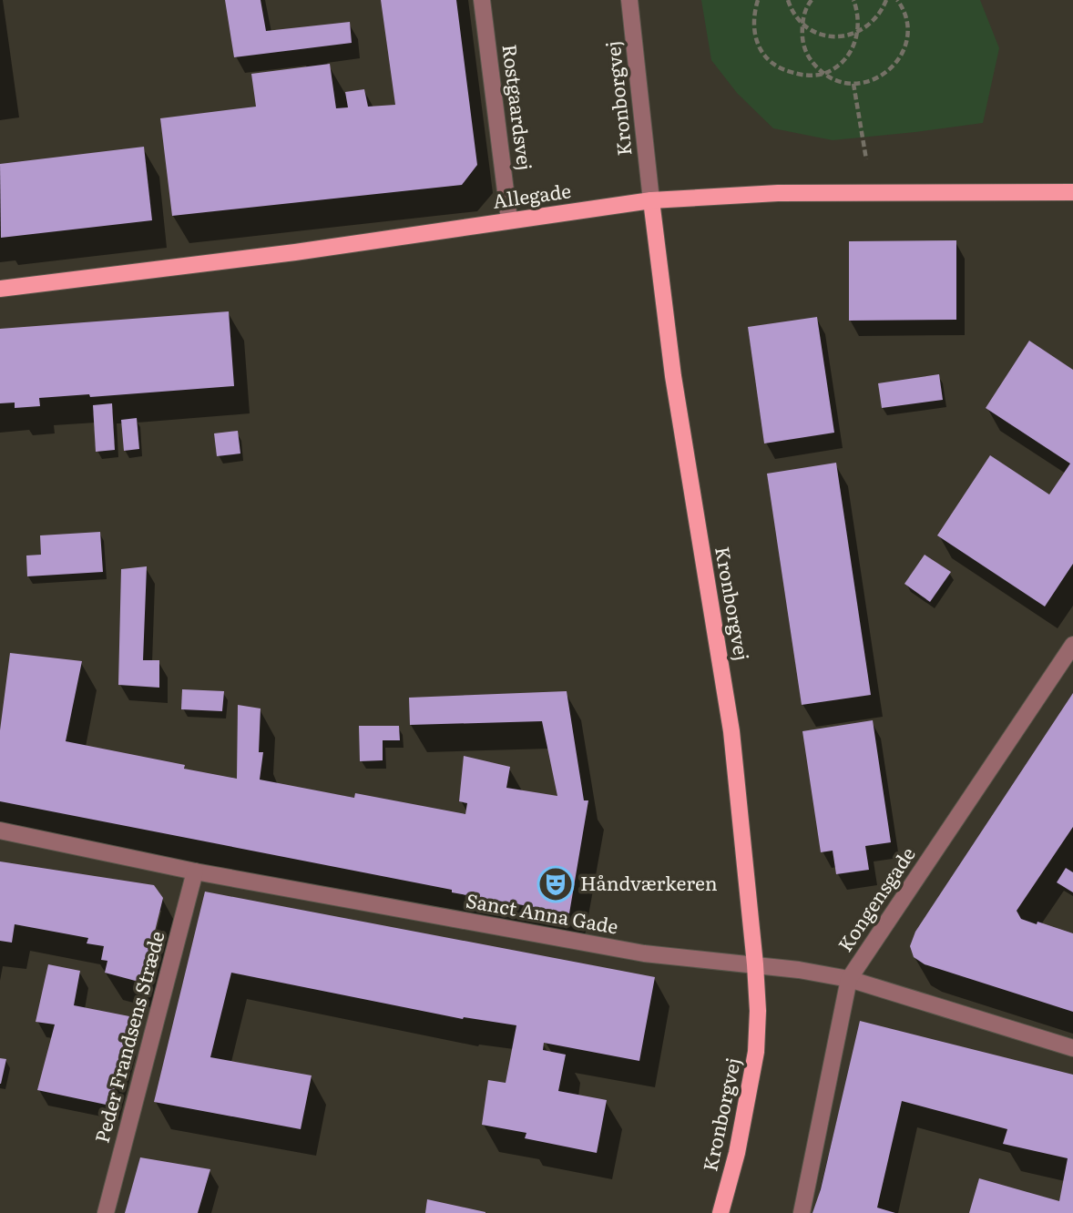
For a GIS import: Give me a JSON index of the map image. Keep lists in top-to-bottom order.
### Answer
{
  "streets": {
    "main road": ["Kronborgvej", "Allegade"],
    "street": [
      "Rostgaardsvej",
      "Kongensgade",
      "Sanct Anna Gade",
      "Peder Frandsens Stræde"
    ]
  },
  "crossings": [
    ["Kronborgvej", "Allegade"],
    ["Kronborgvej", "Sanct Anna Gade"],
    ["Rostgaardsvej", "Allegade"],
    ["Kongensgade", "Sanct Anna Gade"],
    ["Sanct Anna Gade", "Peder Frandsens Stræde"]
  ],
  "places": {
    "theatre": ["Håndværkeren"]
  }
}
